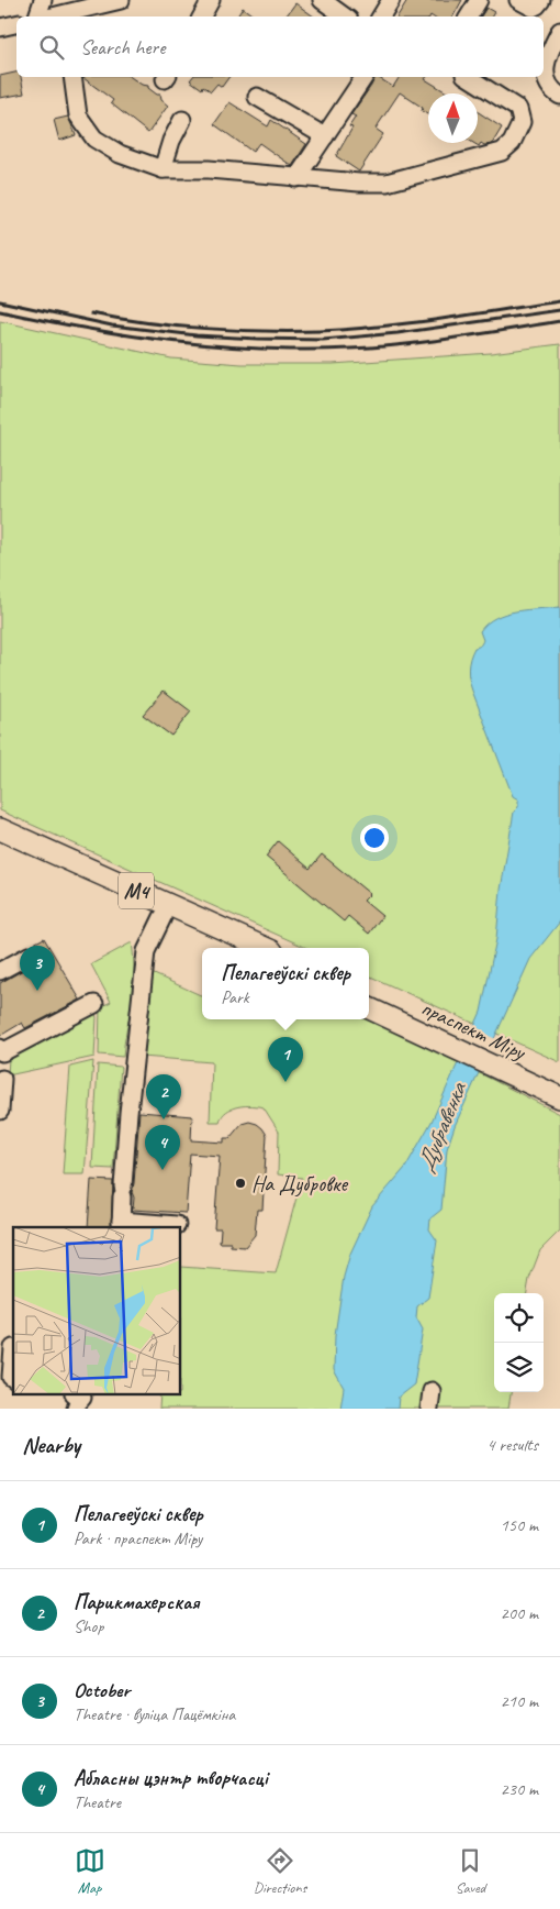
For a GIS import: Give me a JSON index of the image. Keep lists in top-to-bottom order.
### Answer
{
  "streets": {
    "main road": ["М4", "праспект Міру"]
  },
  "water": ["Дубравенка"],
  "places": ["На Дубровке"],
  "north": "top",
  "page": {
    "search": "Search here",
    "pins": [
      "3",
      "1",
      "2",
      "4"
    ],
    "popup": ["Пелагееўскі сквер", "Park"],
    "heading": ["Nearby", "4 results"],
    "list": [
      {
        "mark": "1",
        "name": "Пелагееўскі сквер",
        "note": "Park · праспект Міру",
        "value": "150 m"
      },
      {
        "mark": "2",
        "name": "Парикмахерская",
        "note": "Shop",
        "value": "200 m"
      },
      {
        "mark": "3",
        "name": "October",
        "note": "Theatre · вуліца Пацёмкіна",
        "value": "210 m"
      },
      {
        "mark": "4",
        "name": "Абласны цэнтр творчасці",
        "note": "Theatre",
        "value": "230 m"
      }
    ],
    "nav": ["Map", "Directions", "Saved"]
  }
}
